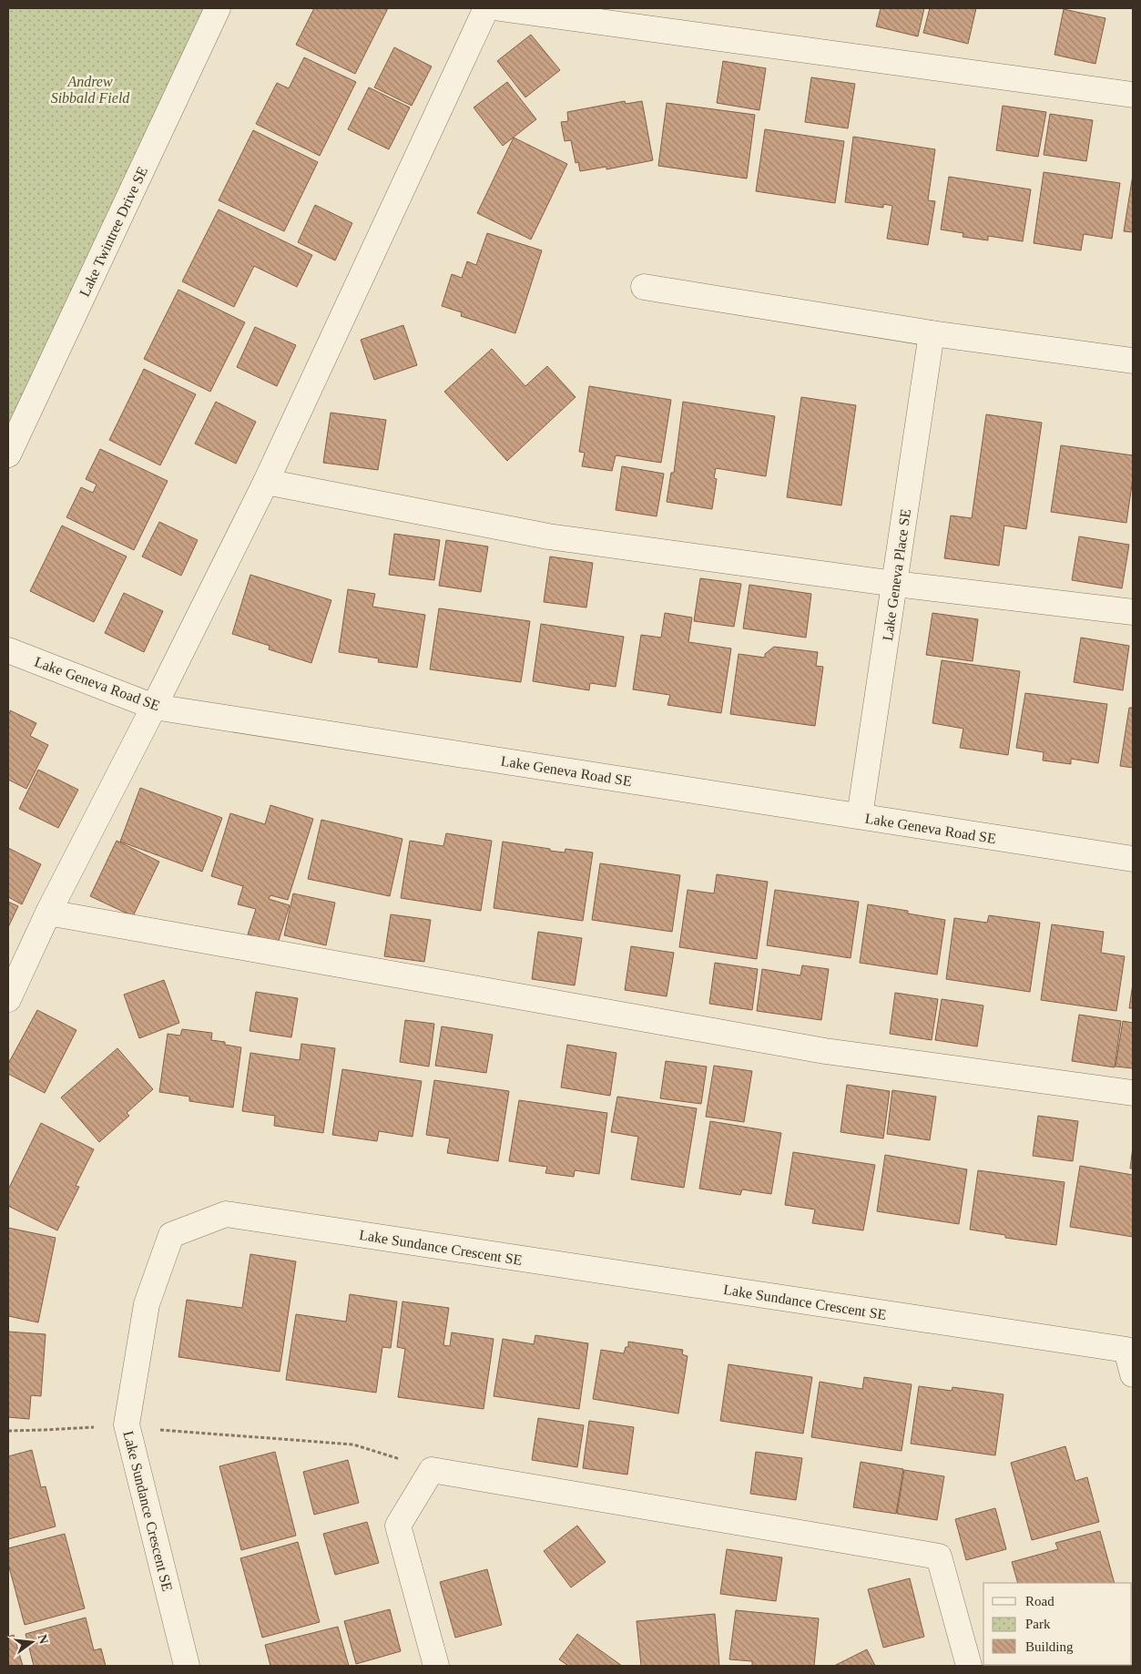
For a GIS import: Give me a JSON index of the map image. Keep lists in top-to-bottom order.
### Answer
{
  "streets": {
    "street": [
      "Lake Twintree Drive SE",
      "Lake Geneva Place SE",
      "Lake Geneva Road SE",
      "Lake Sundance Crescent SE"
    ]
  },
  "crossings": [
    ["Lake Geneva Place SE", "Lake Geneva Road SE"]
  ],
  "parks": ["Andrew Sibbald Field"],
  "legend": ["Road", "Park", "Building"],
  "north": "right"
}
